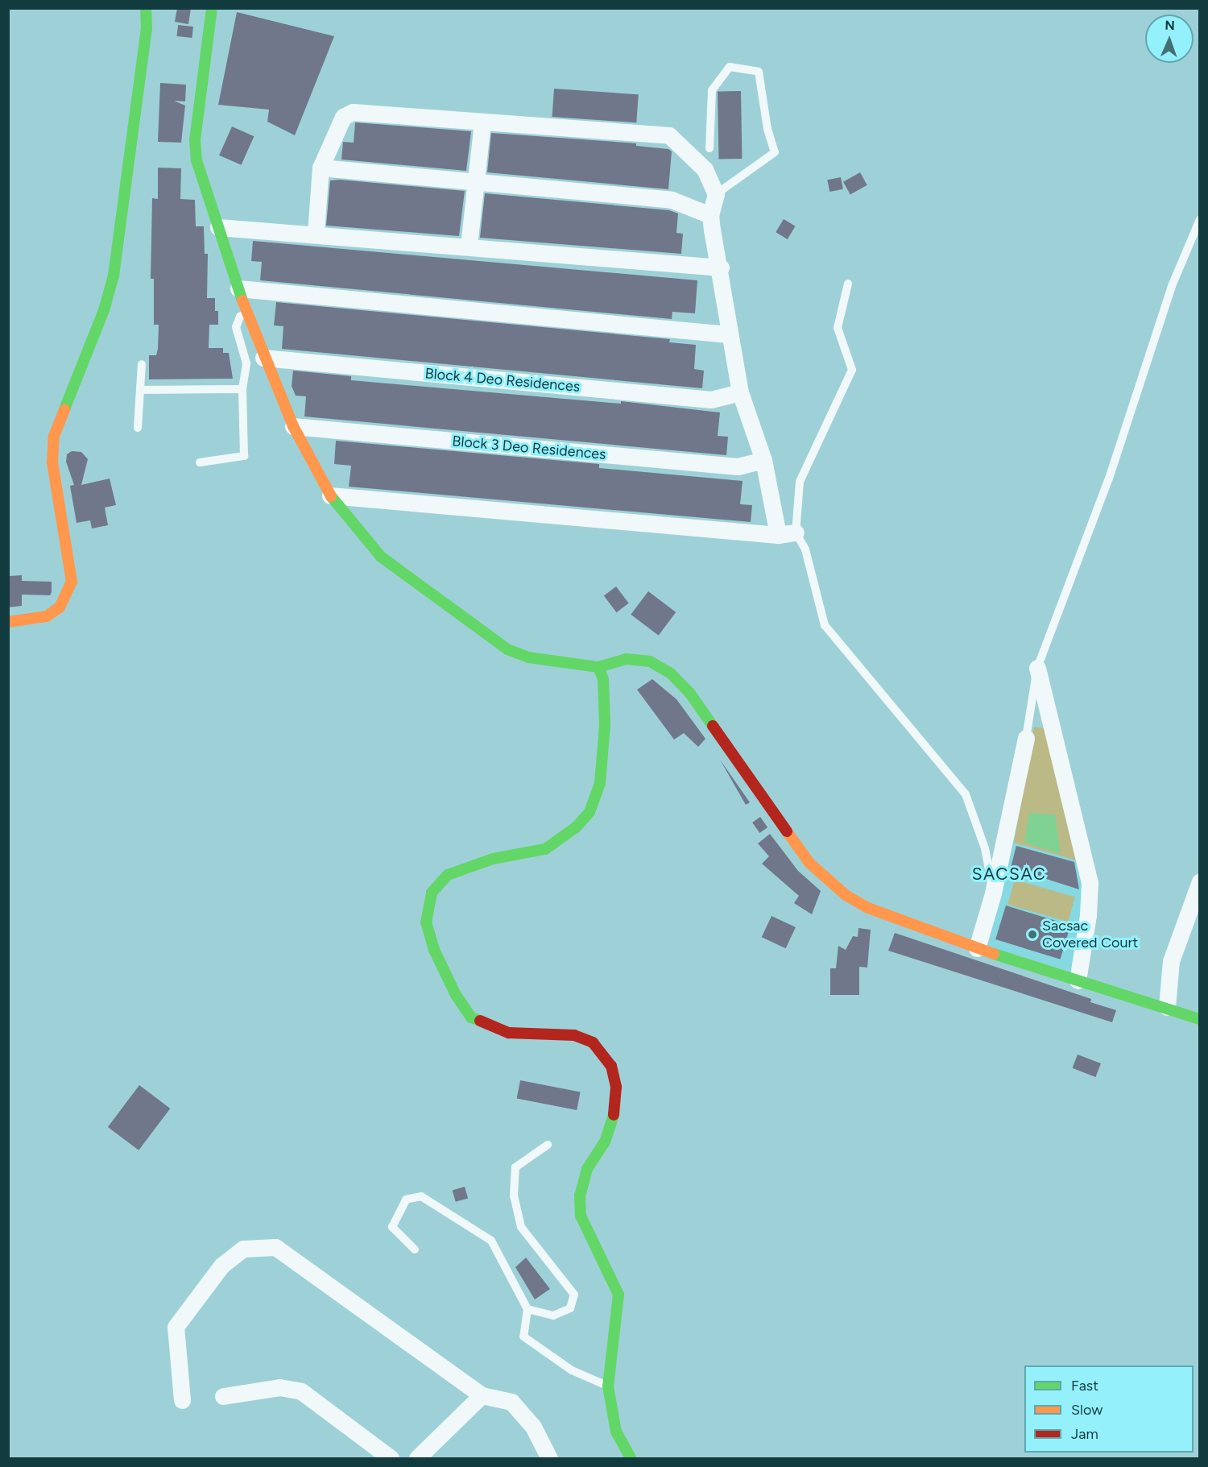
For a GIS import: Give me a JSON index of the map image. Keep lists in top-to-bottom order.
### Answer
{
  "streets": {
    "street": ["Block 4 Deo Residences", "Block 3 Deo Residences"]
  },
  "districts": ["SACSAC"],
  "places": ["Sacsac Covered Court"],
  "legend": ["Fast", "Slow", "Jam"],
  "north": "top"
}
